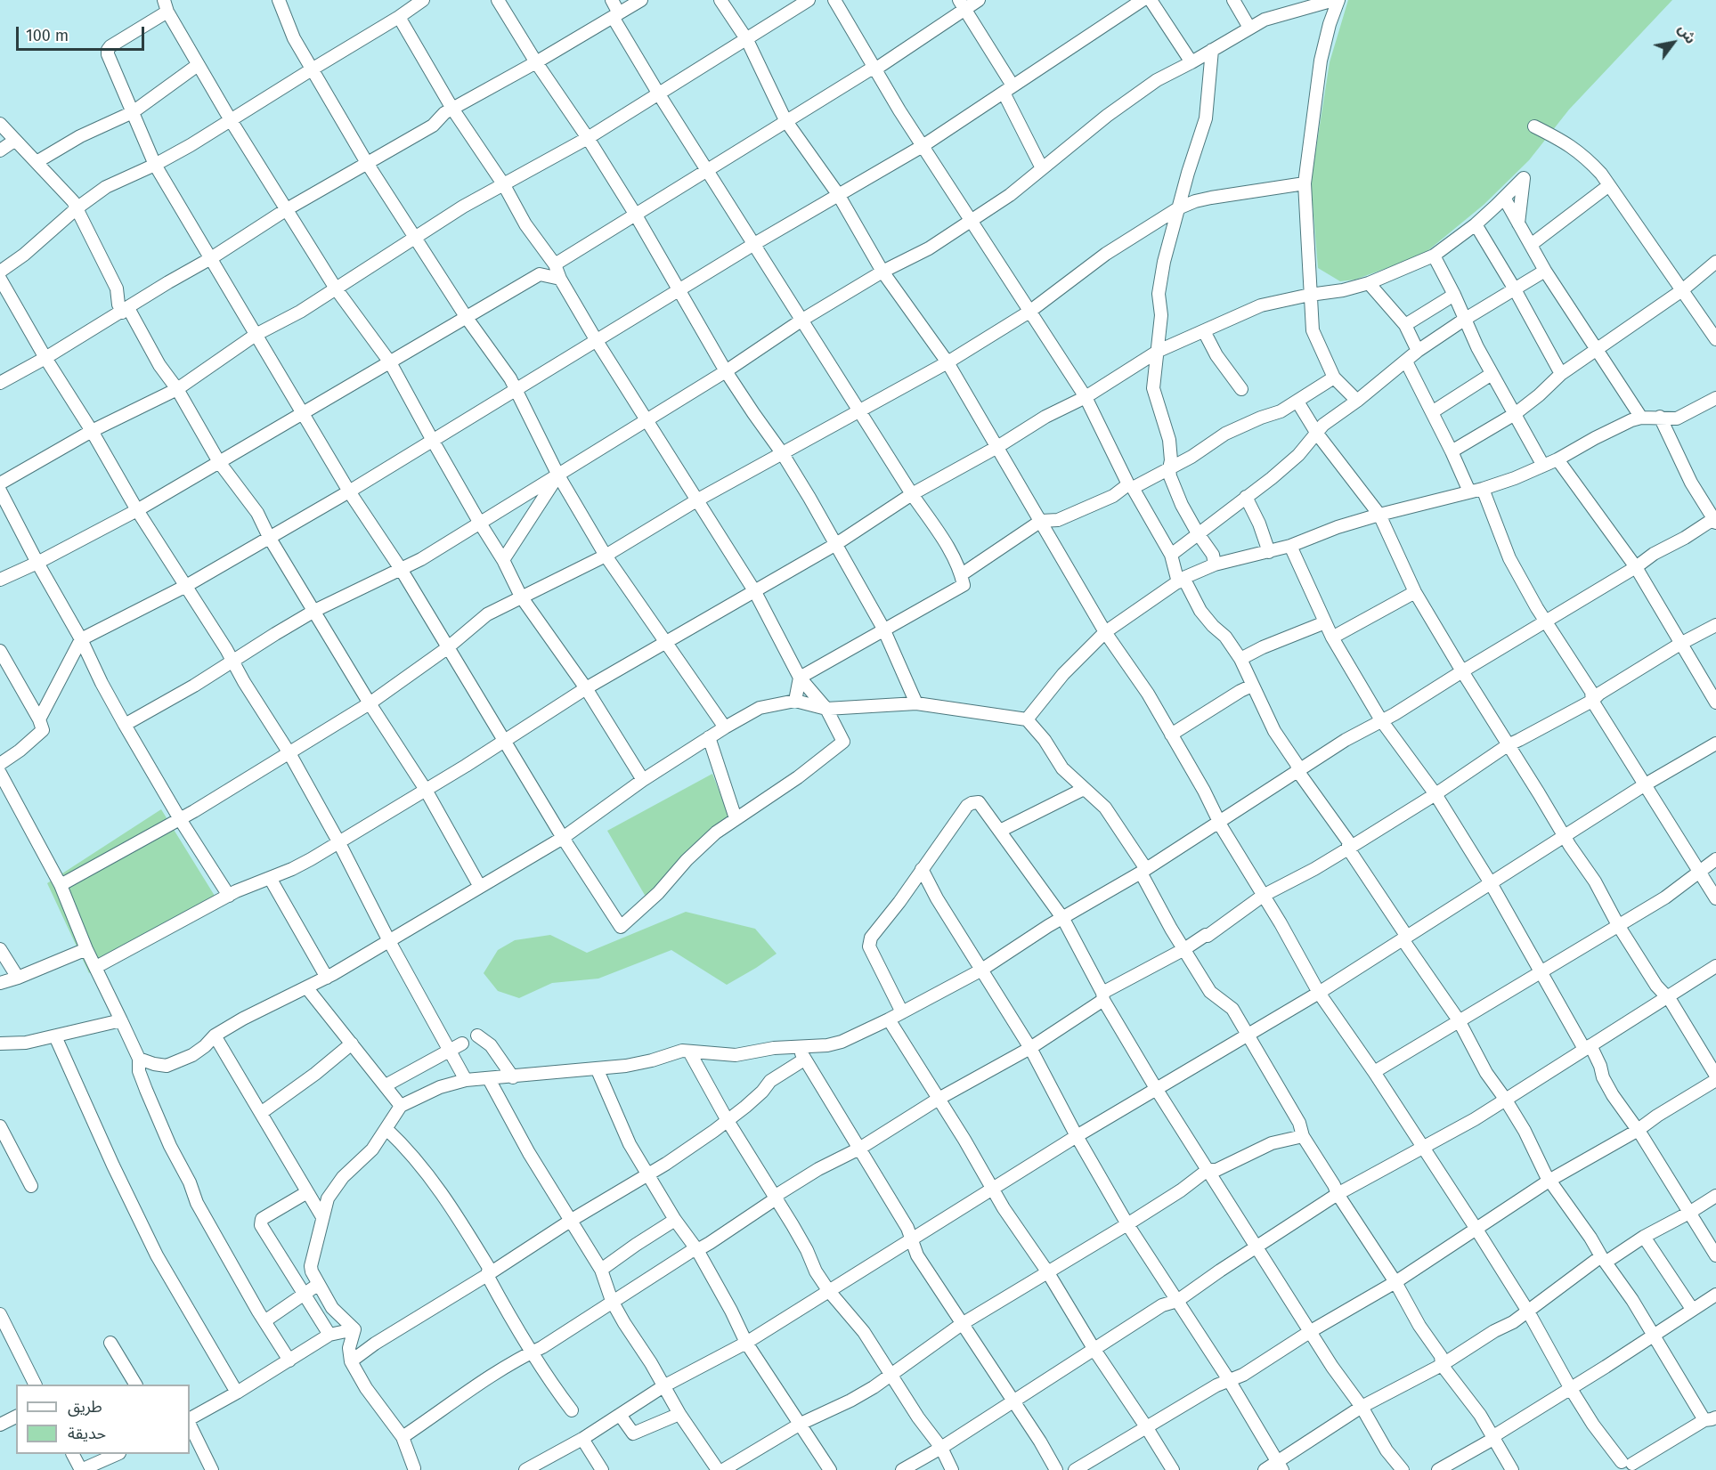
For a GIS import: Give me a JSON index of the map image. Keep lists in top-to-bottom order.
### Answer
{
  "legend": ["طريق", "حديقة"],
  "scale_bar": "100 m",
  "north": "top right"
}
